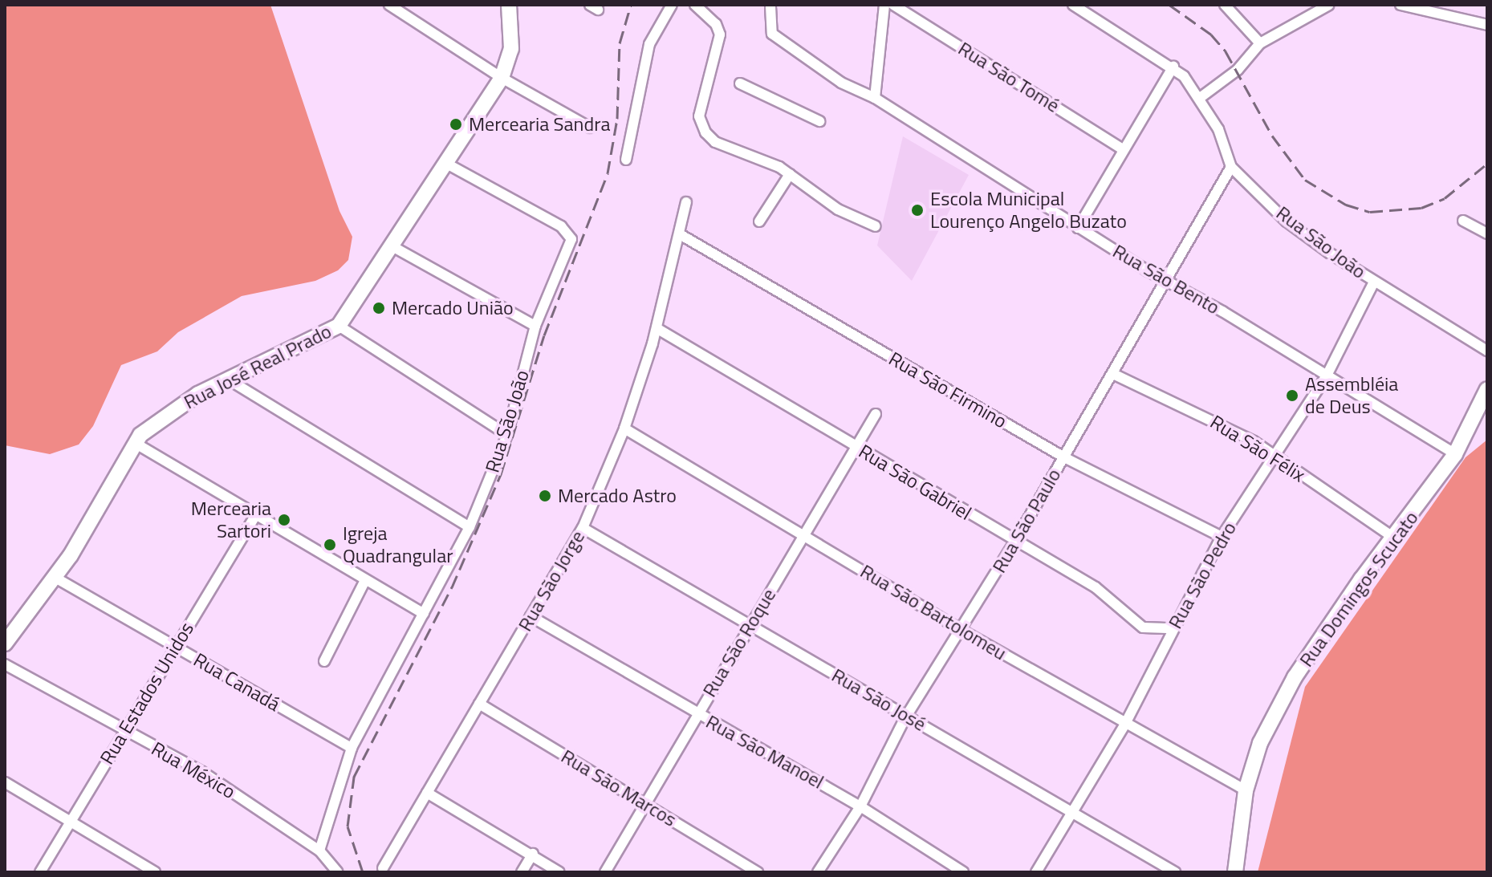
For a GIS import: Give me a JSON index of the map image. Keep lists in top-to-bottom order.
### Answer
{
  "streets": {
    "street": [
      "Rua São Tomé",
      "Rua São João",
      "Rua São Bento",
      "Rua José Real Prado",
      "Rua São Firmino",
      "Rua São Félix",
      "Rua São Gabriel",
      "Rua São Paulo",
      "Rua São Pedro",
      "Rua São Jorge",
      "Rua Domingos Scucato",
      "Rua São Bartolomeu",
      "Rua São Roque",
      "Rua Canadá",
      "Rua Estados Unidos",
      "Rua São José",
      "Rua São Manoel",
      "Rua México",
      "Rua São Marcos"
    ]
  },
  "crossings": [
    ["Rua São João", "Rua José Real Prado"],
    ["Rua São João", "Rua São Paulo"],
    ["Rua São João", "Rua São Pedro"],
    ["Rua São João", "Rua Canadá"],
    ["Rua São João", "Rua México"],
    ["Rua São Bento", "Rua São Paulo"],
    ["Rua São Bento", "Rua São Pedro"],
    ["Rua São Bento", "Rua Domingos Scucato"],
    ["Rua José Real Prado", "Rua Canadá"],
    ["Rua São Firmino", "Rua São Paulo"],
    ["Rua São Firmino", "Rua São Pedro"],
    ["Rua São Firmino", "Rua São Jorge"],
    ["Rua São Félix", "Rua São Paulo"],
    ["Rua São Félix", "Rua São Pedro"],
    ["Rua São Félix", "Rua Domingos Scucato"],
    ["Rua São Gabriel", "Rua São Paulo"],
    ["Rua São Gabriel", "Rua São Pedro"],
    ["Rua São Gabriel", "Rua São Jorge"],
    ["Rua São Gabriel", "Rua São Roque"],
    ["Rua São Paulo", "Rua São Bartolomeu"],
    ["Rua São Paulo", "Rua São José"],
    ["Rua São Paulo", "Rua São Manoel"],
    ["Rua São Pedro", "Rua São Bartolomeu"],
    ["Rua São Pedro", "Rua São José"],
    ["Rua São Jorge", "Rua São Bartolomeu"],
    ["Rua São Jorge", "Rua São José"],
    ["Rua São Jorge", "Rua São Manoel"],
    ["Rua São Jorge", "Rua São Marcos"],
    ["Rua Domingos Scucato", "Rua São Bartolomeu"],
    ["Rua São Bartolomeu", "Rua São Roque"],
    ["Rua São Roque", "Rua São José"],
    ["Rua São Roque", "Rua São Manoel"],
    ["Rua São Roque", "Rua São Marcos"],
    ["Rua Canadá", "Rua Estados Unidos"],
    ["Rua Estados Unidos", "Rua México"]
  ],
  "places": [
    "Mercearia Sandra",
    "Escola Municipal Lourenço Angelo Buzato",
    "Mercado União",
    "Assembléia de Deus",
    "Mercado Astro",
    "Mercearia Sartori",
    "Igreja Quadrangular"
  ]
}
